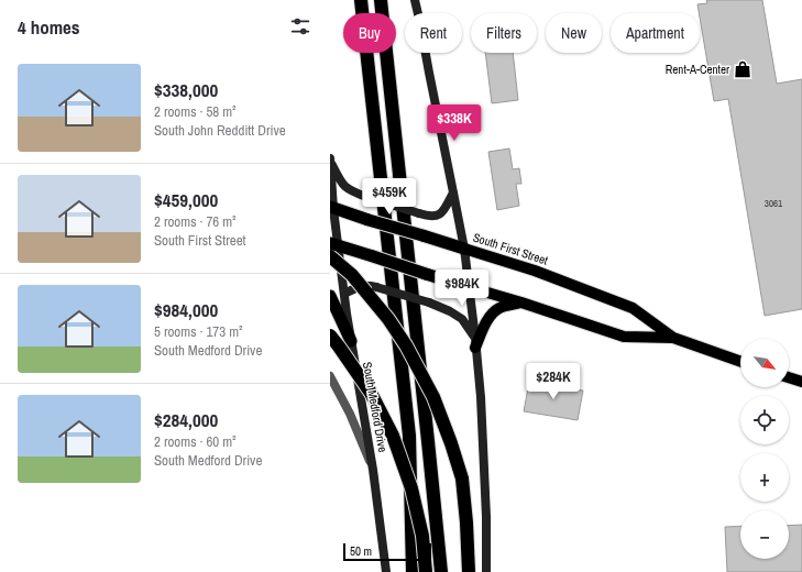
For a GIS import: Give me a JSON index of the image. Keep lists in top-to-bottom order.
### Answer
{
  "streets": {
    "highway": ["South First Street"],
    "main road": ["South Medford Drive"]
  },
  "crossings": [
    ["South First Street", "South Medford Drive"]
  ],
  "places": {
    "shop": ["Rent-A-Center"]
  },
  "house_numbers": ["3061"],
  "scale_bar": "50 m",
  "north": "bottom right",
  "page": {
    "heading": "4 homes",
    "chip": [
      "Buy",
      "Rent",
      "Filters",
      "New",
      "Apartment"
    ],
    "list": [
      {
        "name": "$338,000",
        "note": "2 rooms · 58 m² · South John Redditt Drive"
      },
      {
        "name": "$459,000",
        "note": "2 rooms · 76 m² · South First Street"
      },
      {
        "name": "$984,000",
        "note": "5 rooms · 173 m² · South Medford Drive"
      },
      {
        "name": "$284,000",
        "note": "2 rooms · 60 m² · South Medford Drive"
      }
    ],
    "price": [
      "$338K",
      "$459K",
      "$984K",
      "$284K"
    ],
    "map_buttons": ["+", "−"],
    "scale": "50 m"
  }
}
